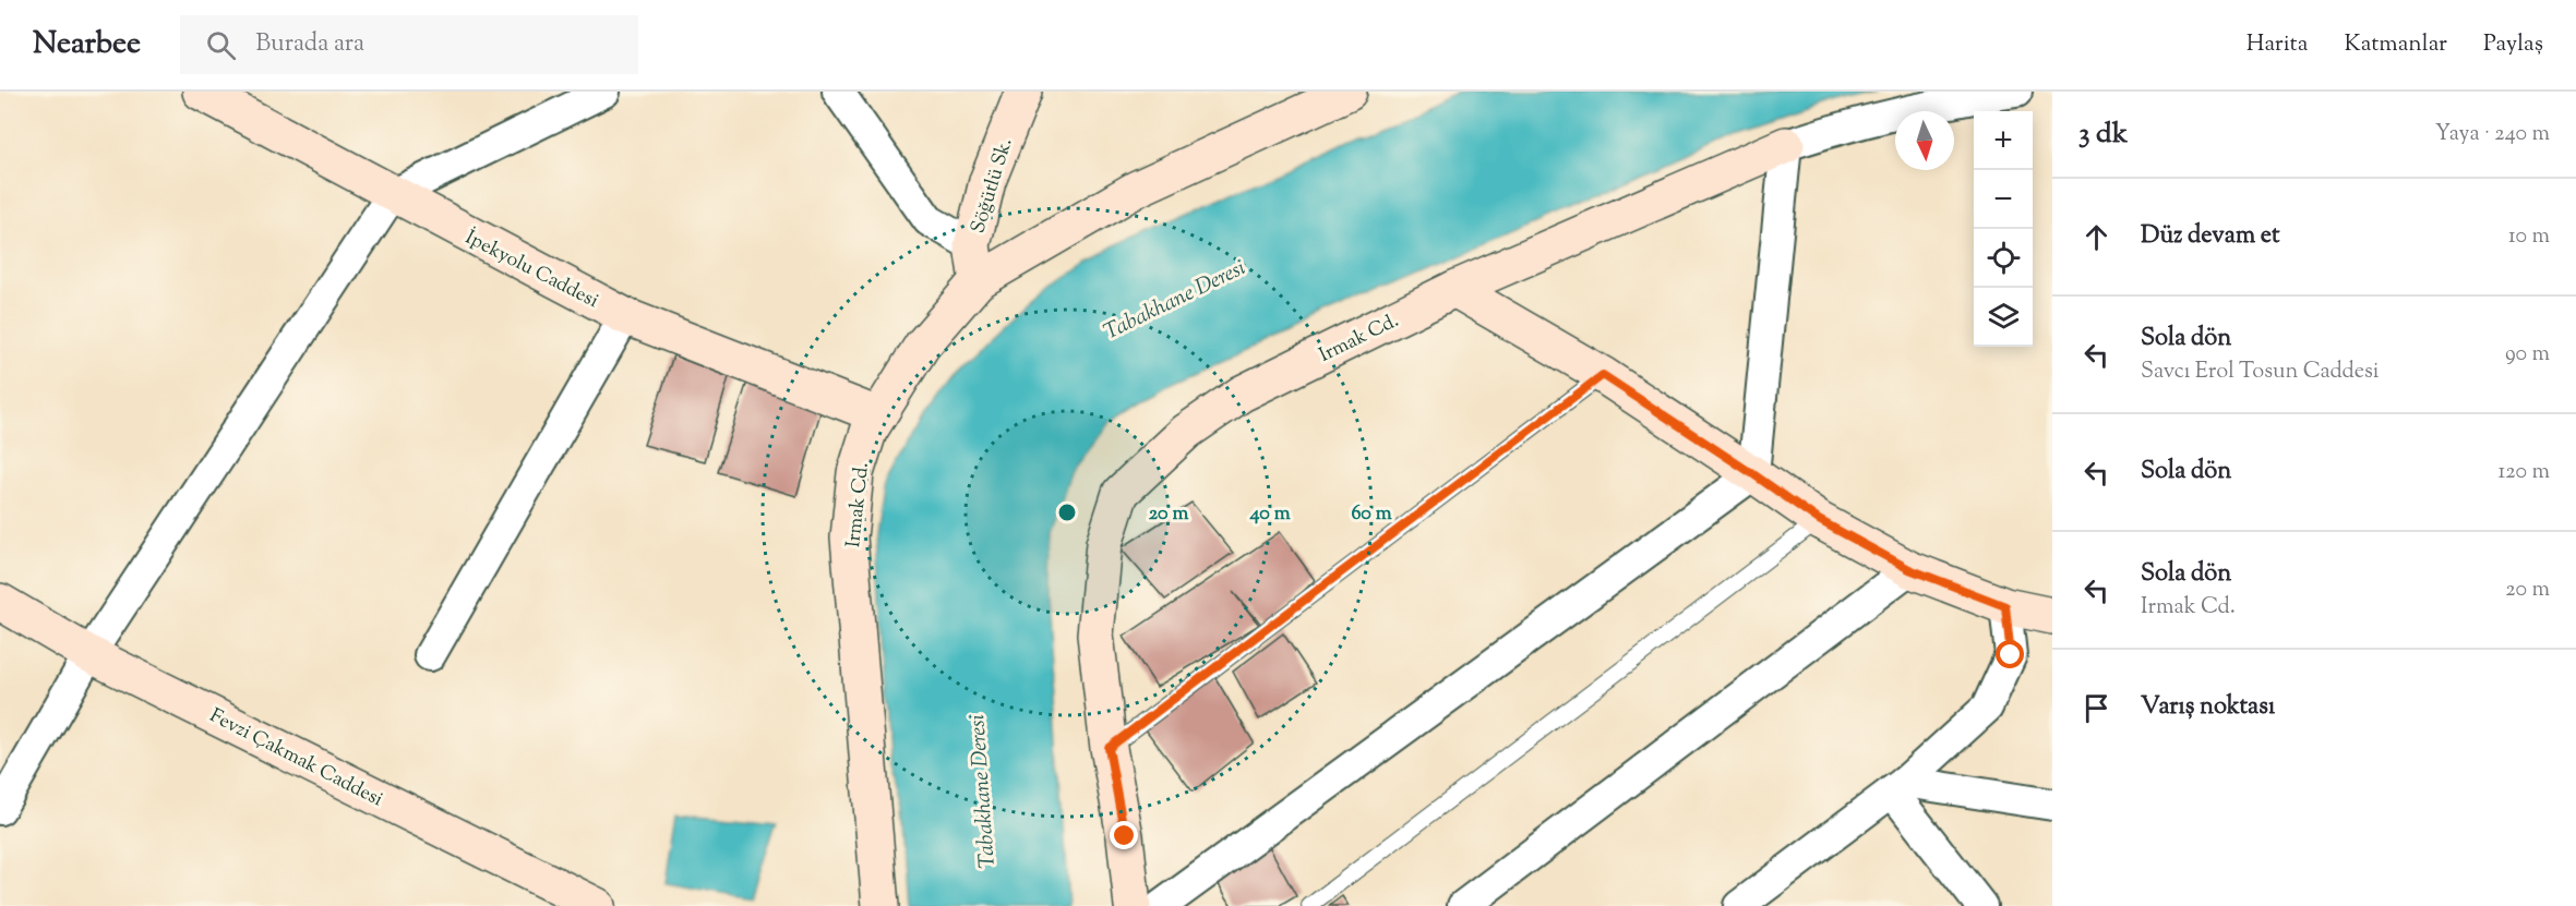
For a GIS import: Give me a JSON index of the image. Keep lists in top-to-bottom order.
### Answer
{
  "streets": {
    "street": [
      "Söğütlü Sk.",
      "İpekyolu Caddesi",
      "Irmak Cd.",
      "Fevzi Çakmak Caddesi"
    ]
  },
  "crossings": [
    ["Söğütlü Sk.", "Irmak Cd."],
    ["İpekyolu Caddesi", "Irmak Cd."]
  ],
  "water": ["Tabakhane Deresi"],
  "north": "bottom",
  "page": {
    "header": "Nearbee",
    "search": "Burada ara",
    "nav": ["Harita", "Katmanlar", "Paylaş"],
    "heading": ["3 dk", "Yaya · 240 m"],
    "map_buttons": ["+", "−"],
    "list": [
      ["Düz devam et", "10 m"],
      ["Sola dön", "Savcı Erol Tosun Caddesi", "90 m"],
      ["Sola dön", "120 m"],
      ["Sola dön", "Irmak Cd.", "20 m"],
      "Varış noktası"
    ]
  },
  "rings": ["20 m", "40 m", "60 m"]
}
